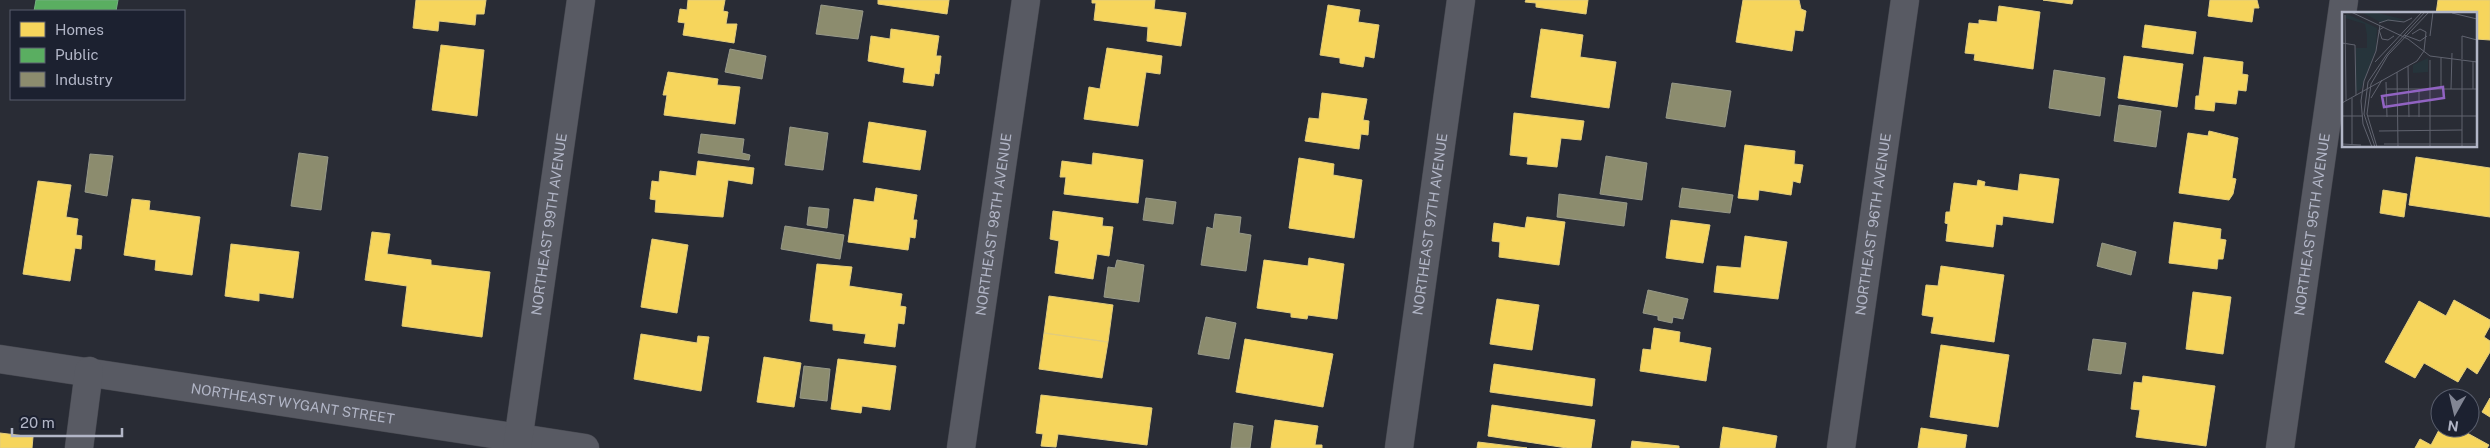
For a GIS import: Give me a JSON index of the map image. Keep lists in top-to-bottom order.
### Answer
{
  "streets": {
    "street": [
      "NORTHEAST 99TH AVENUE",
      "NORTHEAST 98TH AVENUE",
      "NORTHEAST 97TH AVENUE",
      "NORTHEAST 96TH AVENUE",
      "NORTHEAST 95TH AVENUE",
      "NORTHEAST WYGANT STREET"
    ]
  },
  "crossings": [
    ["NORTHEAST 99TH AVENUE", "NORTHEAST WYGANT STREET"]
  ],
  "legend": ["Homes", "Public", "Industry"],
  "scale_bar": "20 m",
  "north": "bottom"
}
